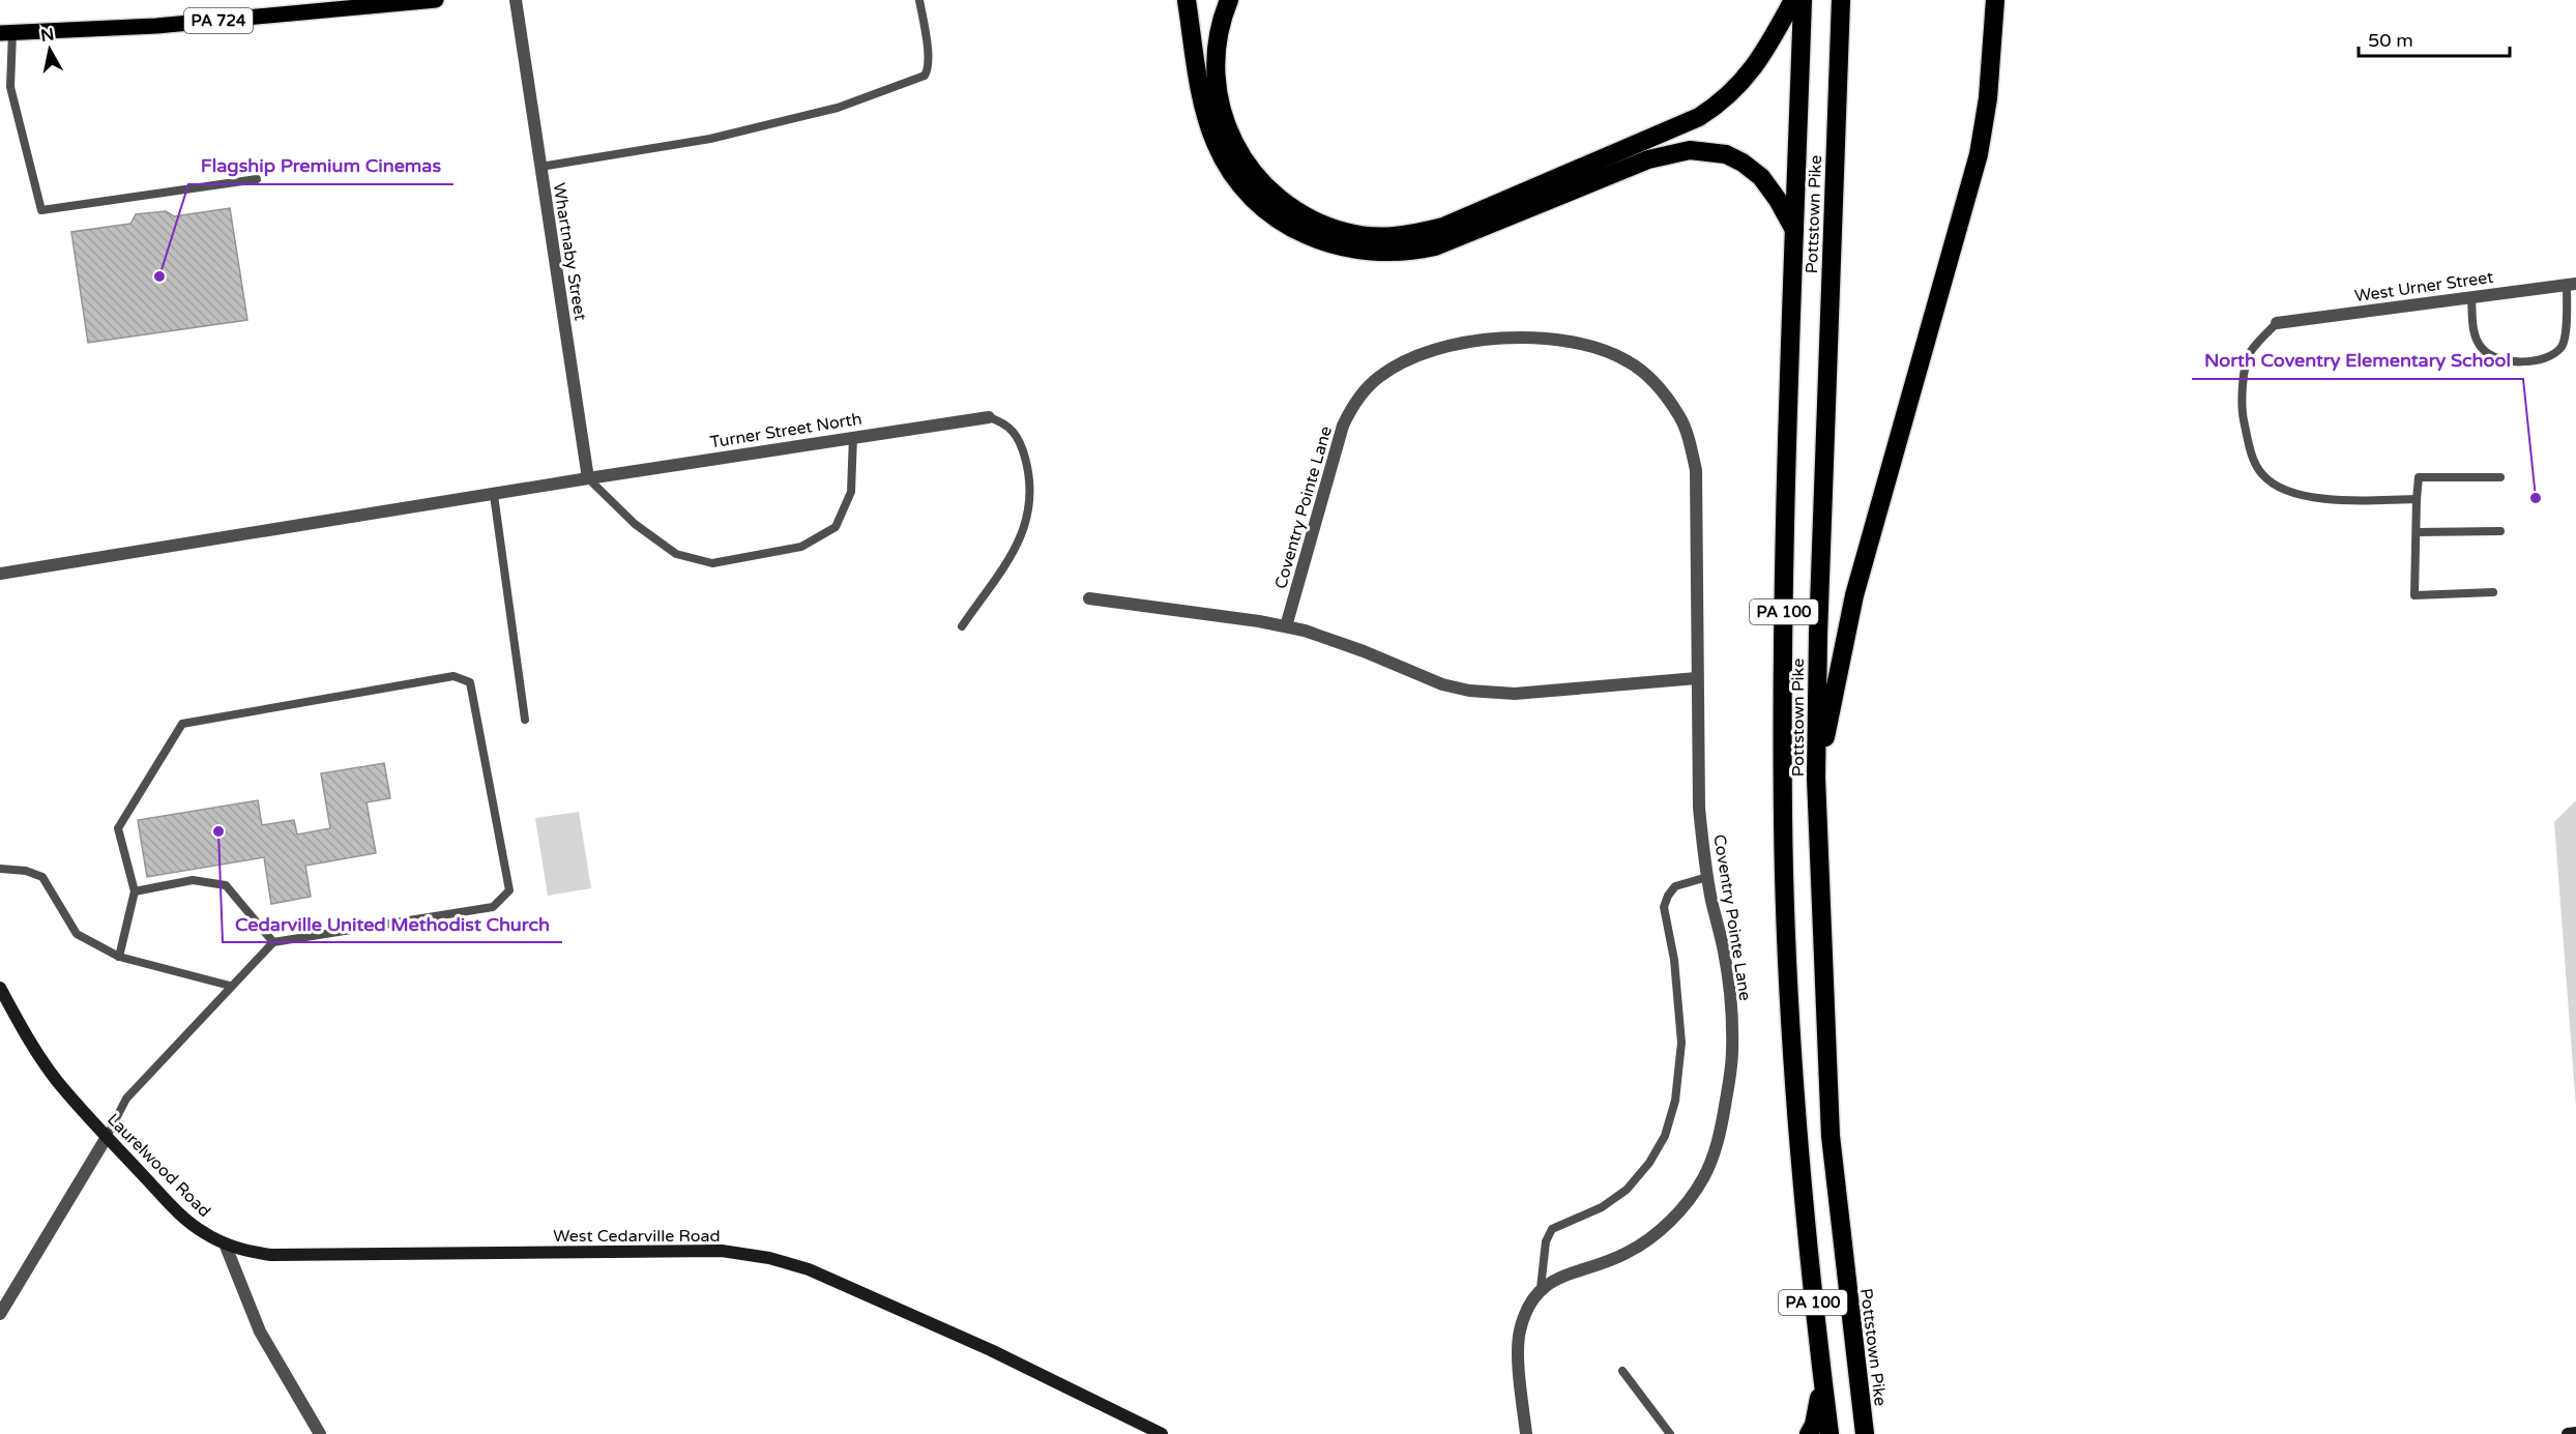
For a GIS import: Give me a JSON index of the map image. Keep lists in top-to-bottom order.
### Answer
{
  "streets": {
    "highway": ["Pottstown Pike", "PA 100"],
    "main road": ["PA 724"],
    "street": [
      "Whartnaby Street",
      "West Urner Street",
      "Turner Street North",
      "Coventry Pointe Lane",
      "Laurelwood Road",
      "West Cedarville Road"
    ]
  },
  "crossings": [
    ["Whartnaby Street", "Turner Street North"],
    ["Laurelwood Road", "West Cedarville Road"]
  ],
  "places": ["Flagship Premium Cinemas", "North Coventry Elementary School", "Cedarville United Methodist Church"],
  "scale_bar": "50 m",
  "north": "top"
}
